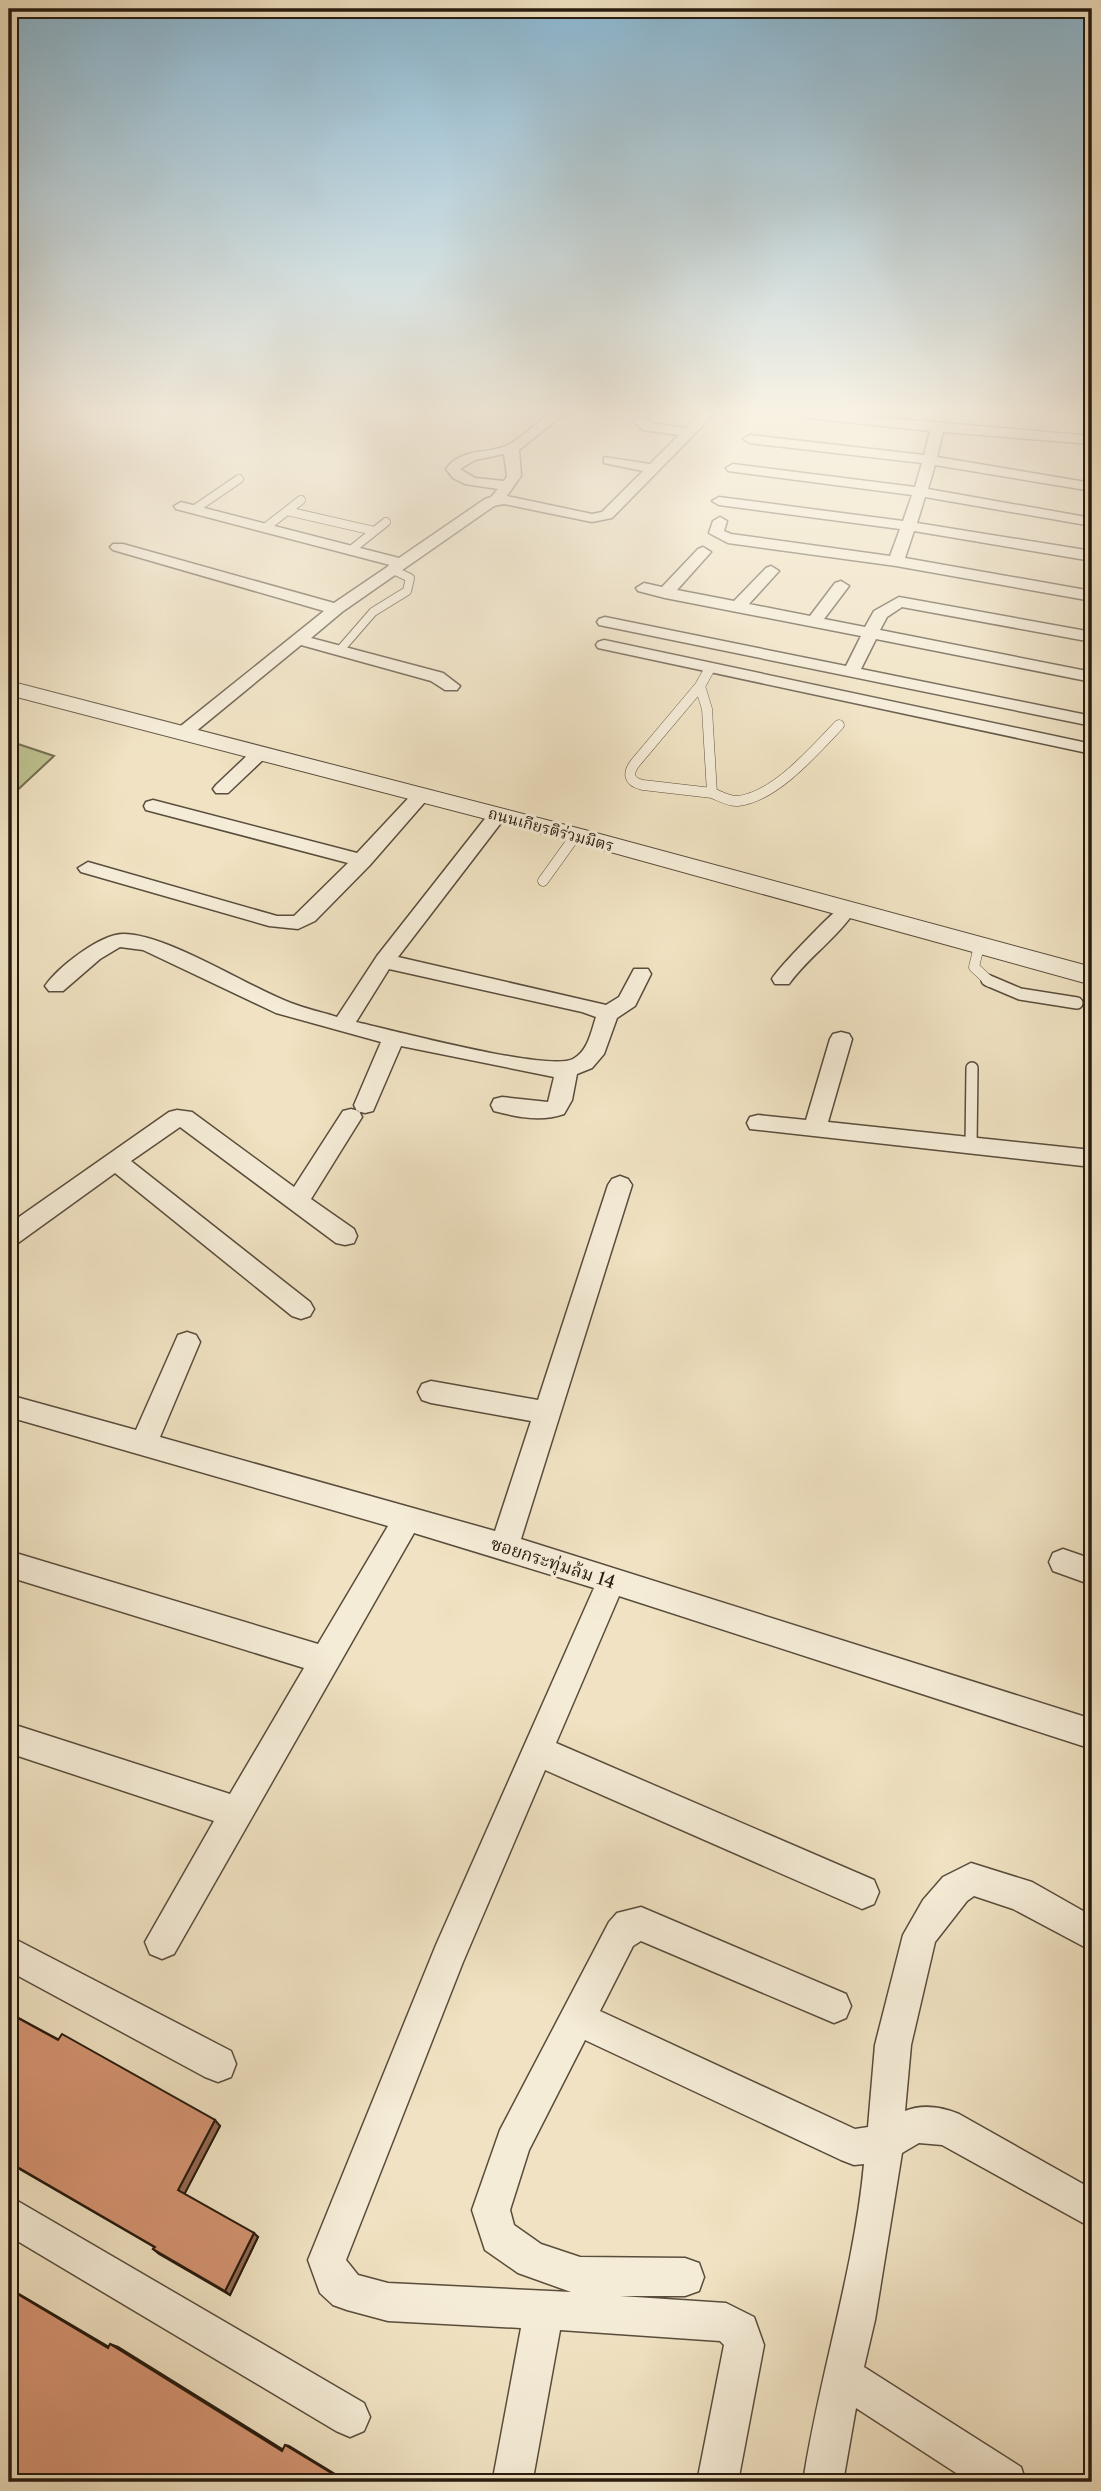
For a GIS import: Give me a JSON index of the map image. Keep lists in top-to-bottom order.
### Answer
{
  "streets": {
    "street": ["ถนนเกียรติร่วมมิตร", "ซอยกระทุ่มล้ม 14"]
  }
}
